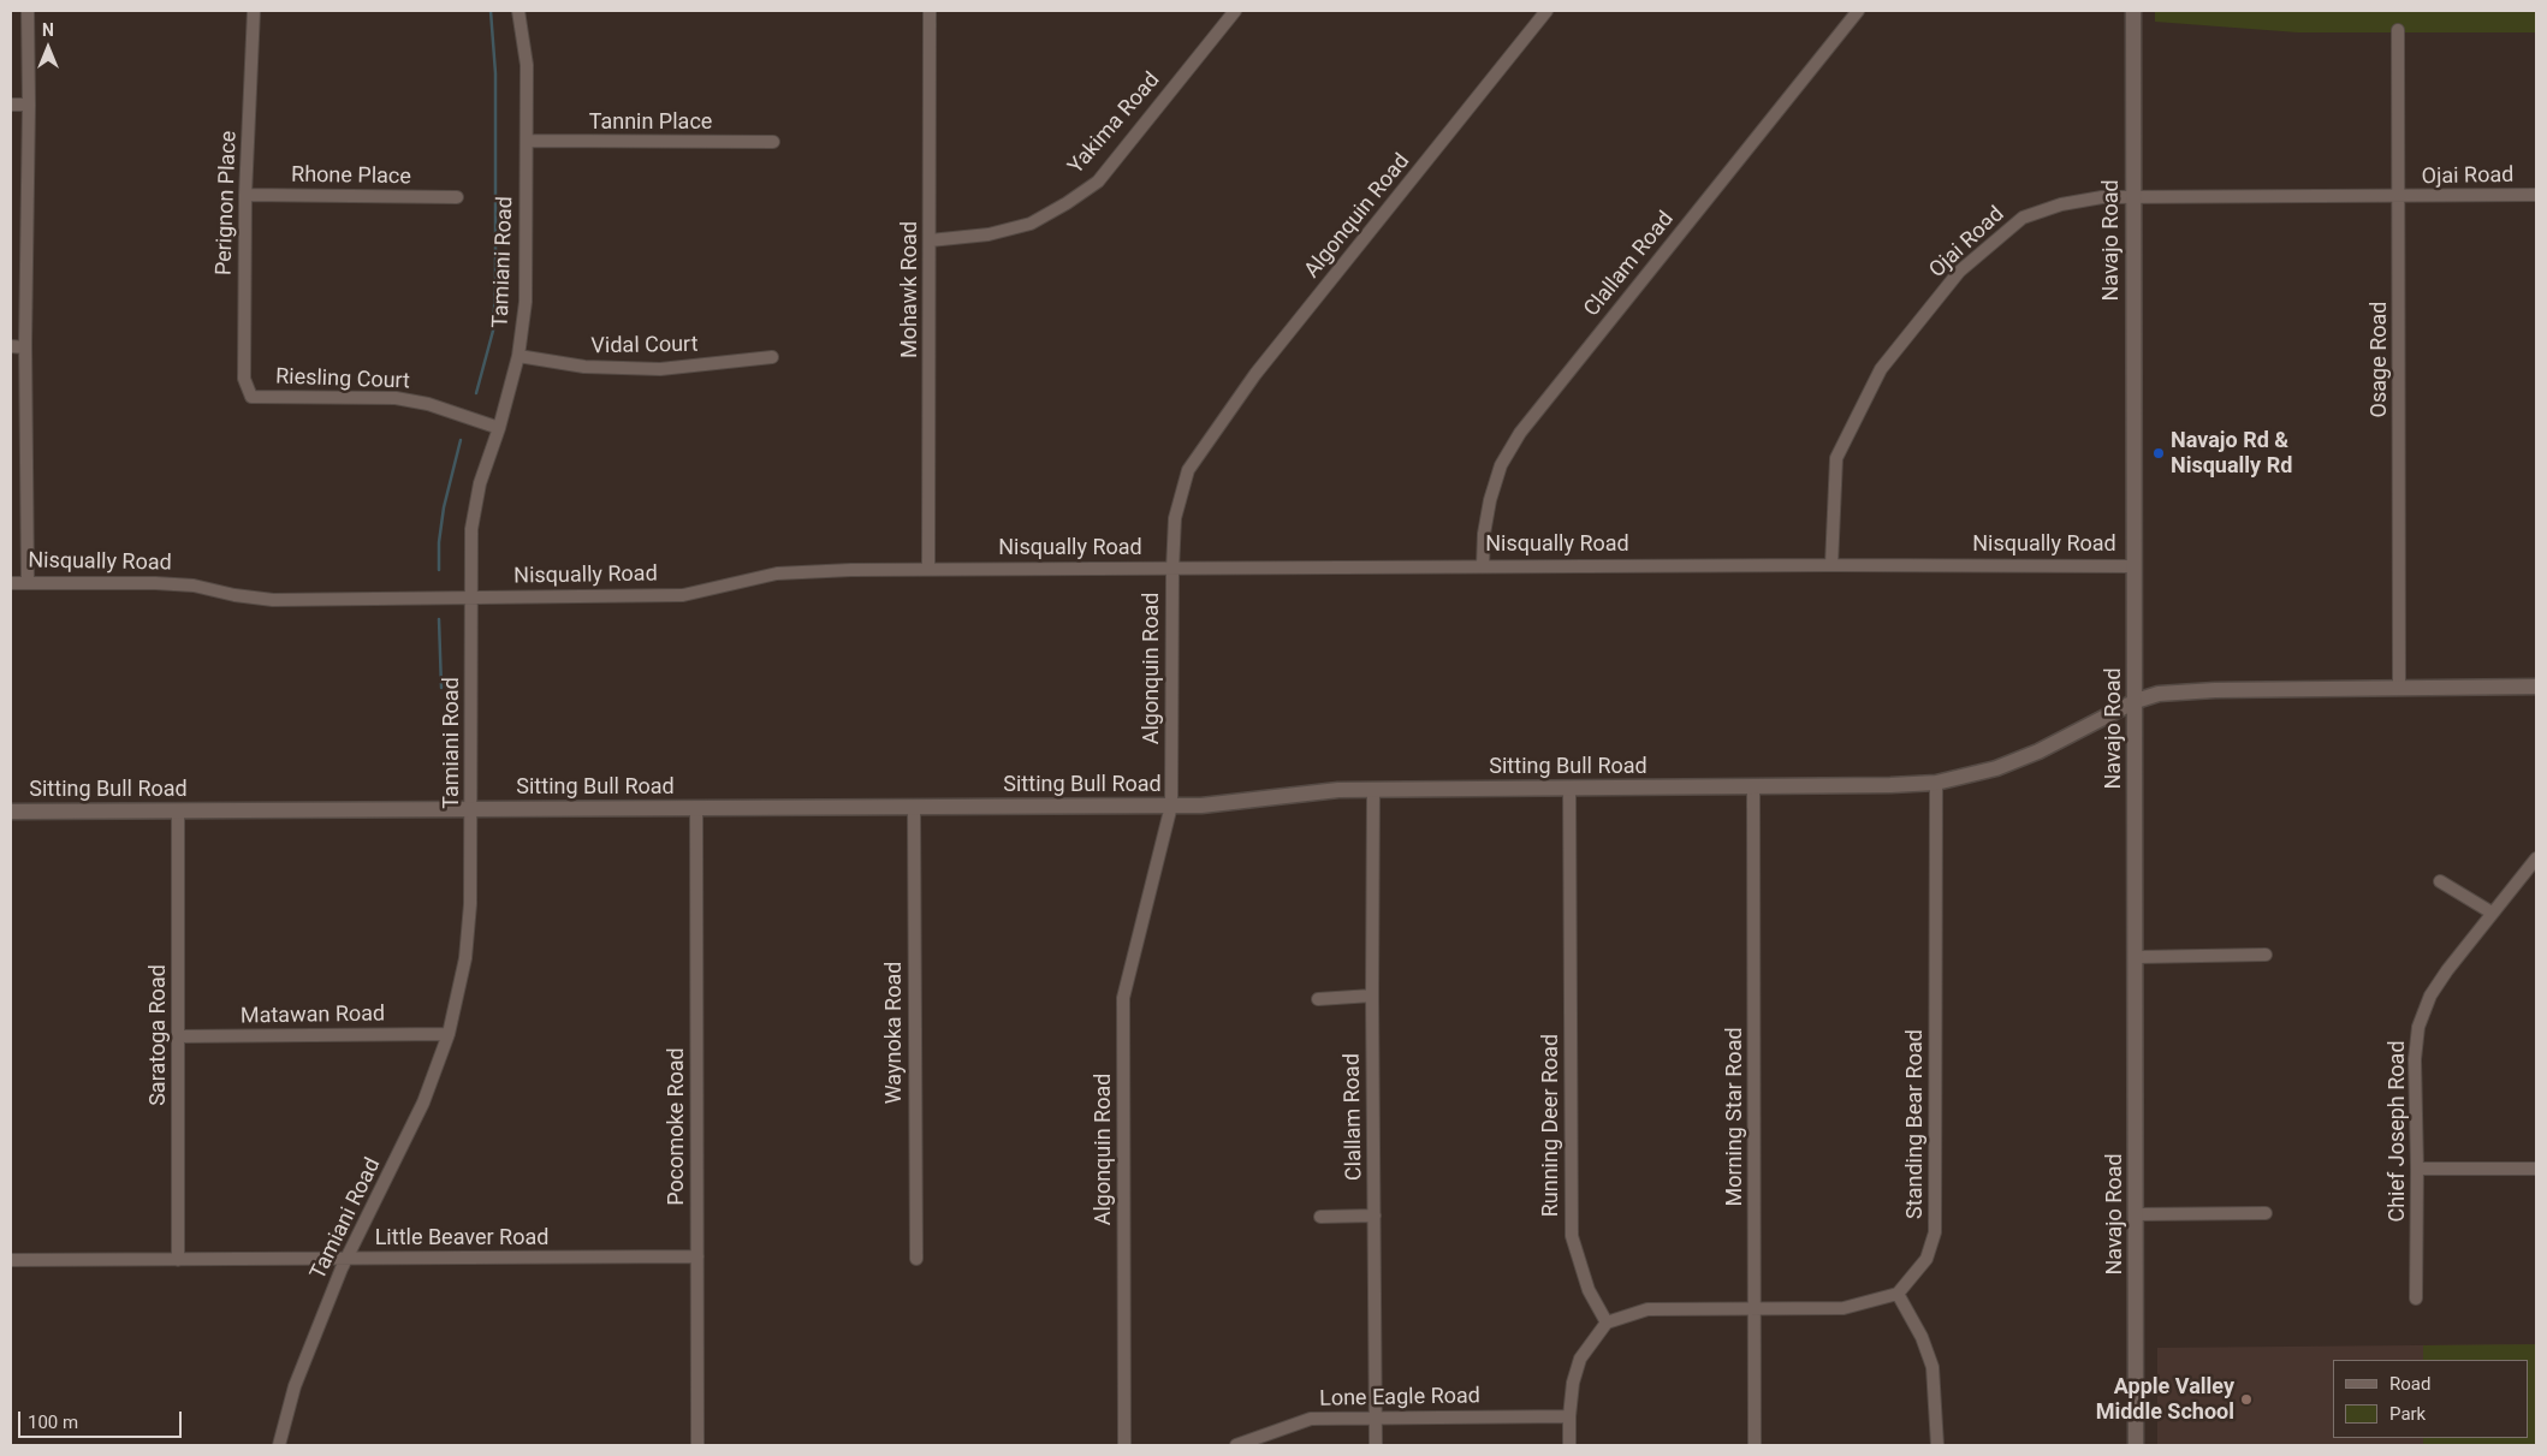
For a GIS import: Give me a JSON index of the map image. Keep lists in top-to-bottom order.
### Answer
{
  "streets": {
    "street": [
      "Tannin Place",
      "Yakima Road",
      "Rhone Place",
      "Ojai Road",
      "Perignon Place",
      "Algonquin Road",
      "Navajo Road",
      "Tamiani Road",
      "Clallam Road",
      "Mohawk Road",
      "Vidal Court",
      "Osage Road",
      "Riesling Court",
      "Nisqually Road",
      "Sitting Bull Road",
      "Matawan Road",
      "Waynoka Road",
      "Saratoga Road",
      "Morning Star Road",
      "Standing Bear Road",
      "Running Deer Road",
      "Pocomoke Road",
      "Chief Joseph Road",
      "Little Beaver Road",
      "Lone Eagle Road"
    ]
  },
  "crossings": [
    ["Tannin Place", "Tamiani Road"],
    ["Yakima Road", "Mohawk Road"],
    ["Rhone Place", "Perignon Place"],
    ["Ojai Road", "Navajo Road"],
    ["Ojai Road", "Osage Road"],
    ["Ojai Road", "Nisqually Road"],
    ["Perignon Place", "Riesling Court"],
    ["Algonquin Road", "Nisqually Road"],
    ["Algonquin Road", "Sitting Bull Road"],
    ["Navajo Road", "Nisqually Road"],
    ["Navajo Road", "Sitting Bull Road"],
    ["Tamiani Road", "Vidal Court"],
    ["Tamiani Road", "Riesling Court"],
    ["Tamiani Road", "Nisqually Road"],
    ["Tamiani Road", "Sitting Bull Road"],
    ["Tamiani Road", "Matawan Road"],
    ["Tamiani Road", "Little Beaver Road"],
    ["Clallam Road", "Nisqually Road"],
    ["Clallam Road", "Sitting Bull Road"],
    ["Clallam Road", "Lone Eagle Road"],
    ["Mohawk Road", "Nisqually Road"],
    ["Sitting Bull Road", "Waynoka Road"],
    ["Sitting Bull Road", "Saratoga Road"],
    ["Sitting Bull Road", "Morning Star Road"],
    ["Sitting Bull Road", "Standing Bear Road"],
    ["Sitting Bull Road", "Running Deer Road"],
    ["Sitting Bull Road", "Pocomoke Road"],
    ["Matawan Road", "Saratoga Road"],
    ["Saratoga Road", "Little Beaver Road"],
    ["Pocomoke Road", "Little Beaver Road"]
  ],
  "places": ["Navajo Rd & Nisqually Rd", "Apple Valley Middle School"],
  "legend": ["Road", "Park"],
  "scale_bar": "100 m",
  "north": "top"
}
